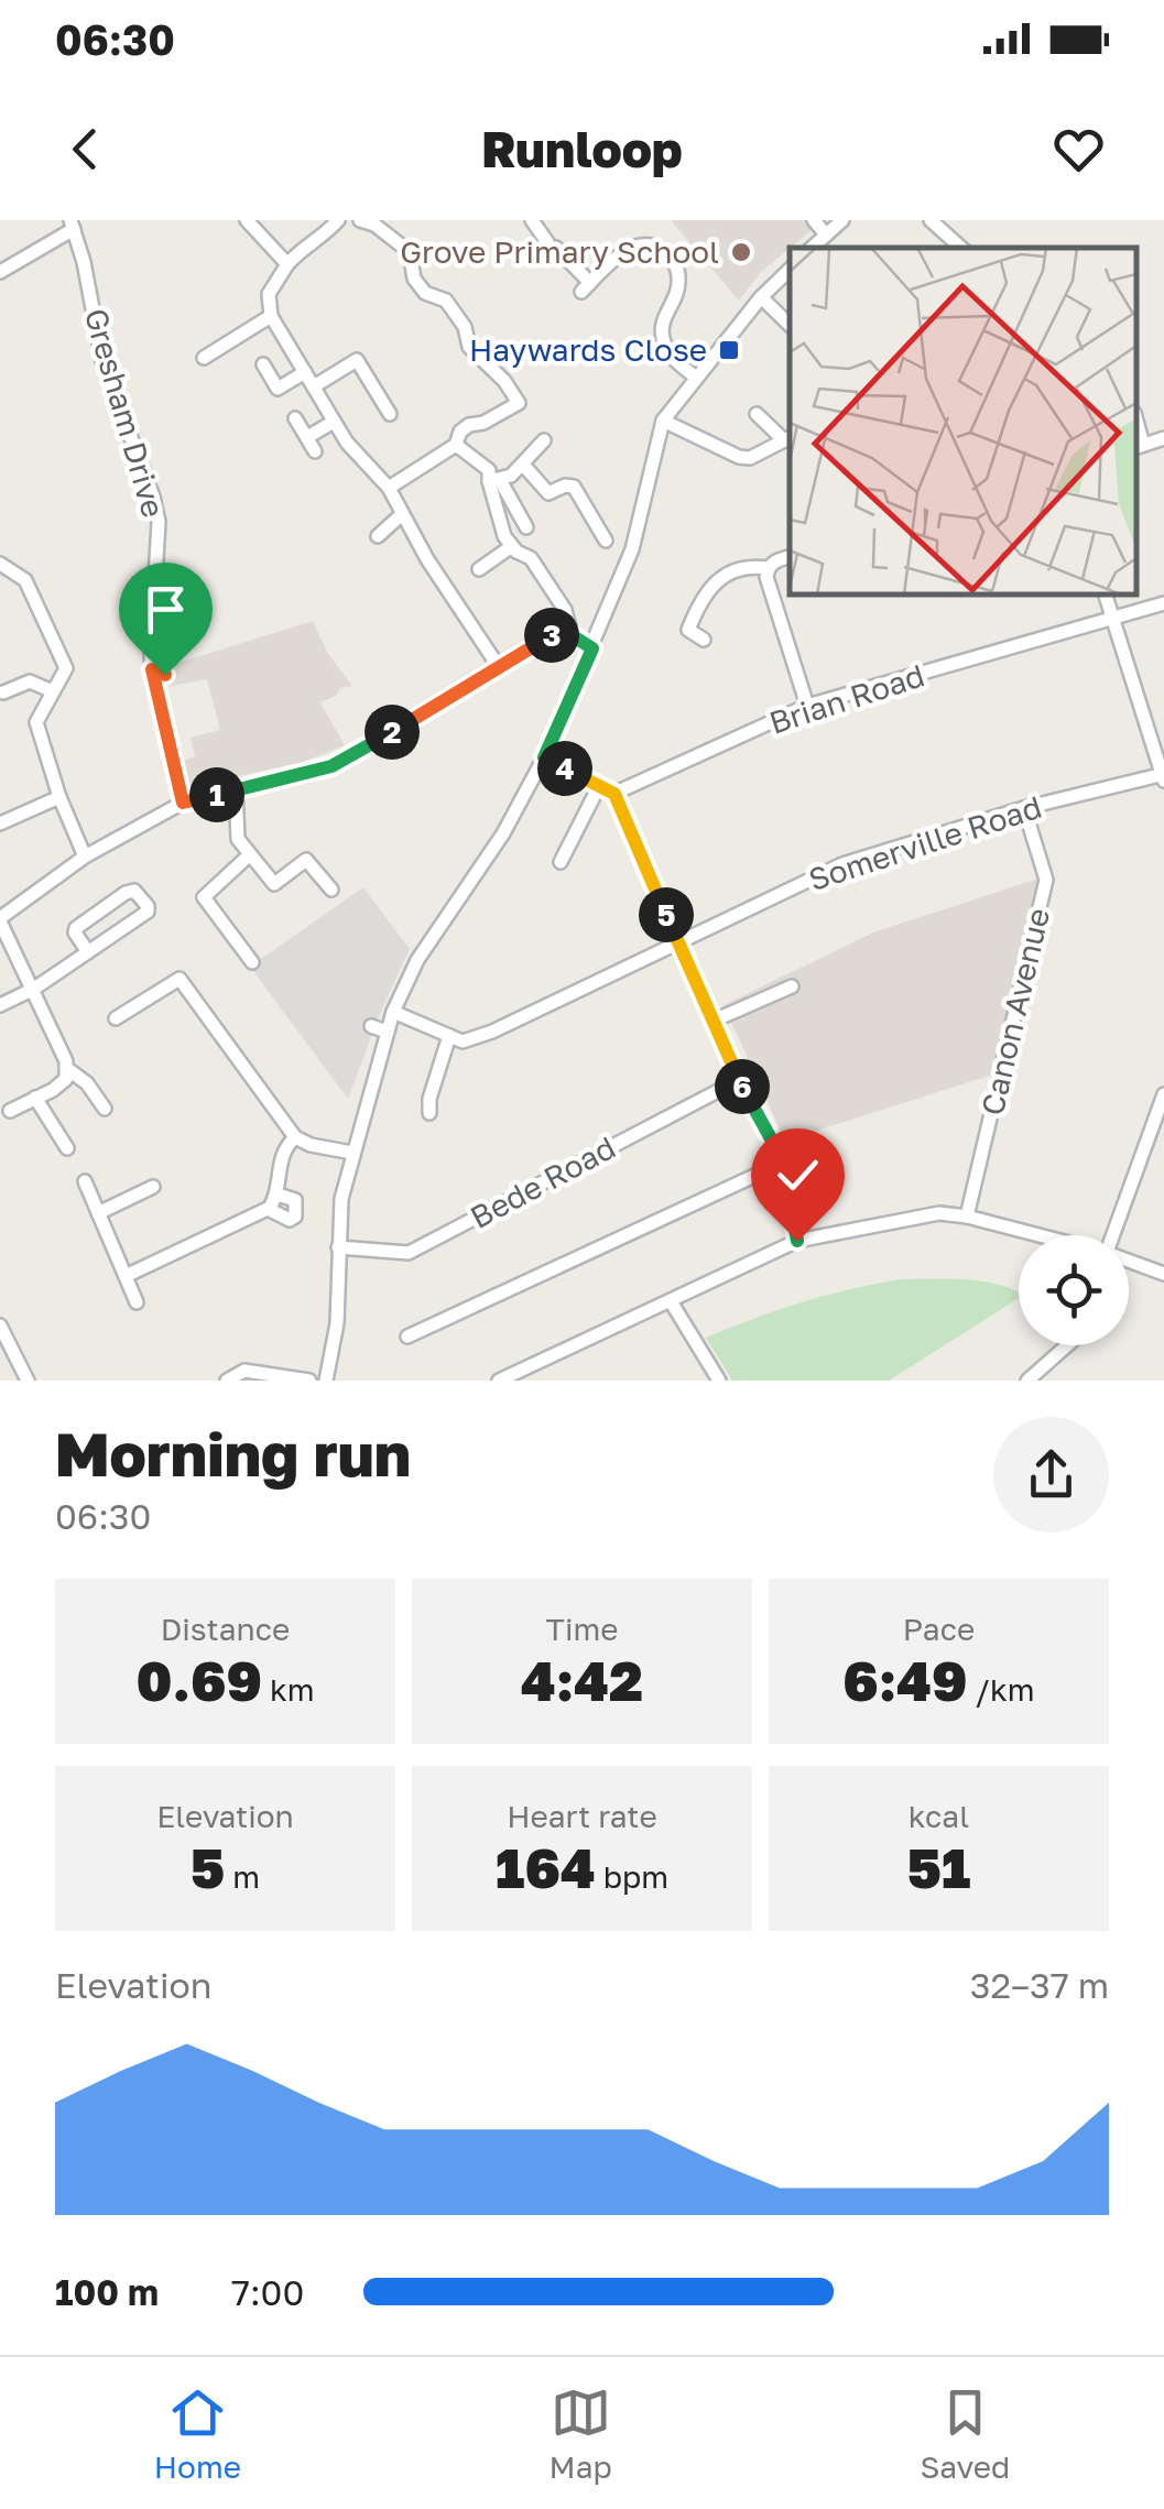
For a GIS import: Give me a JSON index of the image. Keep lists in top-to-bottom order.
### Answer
{
  "streets": {
    "street": [
      "Gresham Drive",
      "Brian Road",
      "Somerville Road",
      "Canon Avenue",
      "Bede Road"
    ]
  },
  "crossings": [
    ["Somerville Road", "Canon Avenue"]
  ],
  "places": {
    "other": ["Grove Primary School"],
    "transit": ["Haywards Close"]
  },
  "page": {
    "status": "06:30",
    "header": "Runloop",
    "pins": [
      "3",
      "2",
      "4",
      "1",
      "5",
      "6"
    ],
    "heading": ["Morning run", "06:30"],
    "stats": [
      ["Distance", "0.69 km"],
      ["Time", "4:42"],
      ["Pace", "6:49 /km"],
      ["Elevation", "5 m"],
      ["Heart rate", "164 bpm"],
      ["kcal", "51"]
    ],
    "chart": ["Elevation", "32–37 m"],
    "list": [
      {
        "name": "100 m",
        "note": "7:00"
      }
    ],
    "tabs": ["Home", "Map", "Saved"]
  }
}
